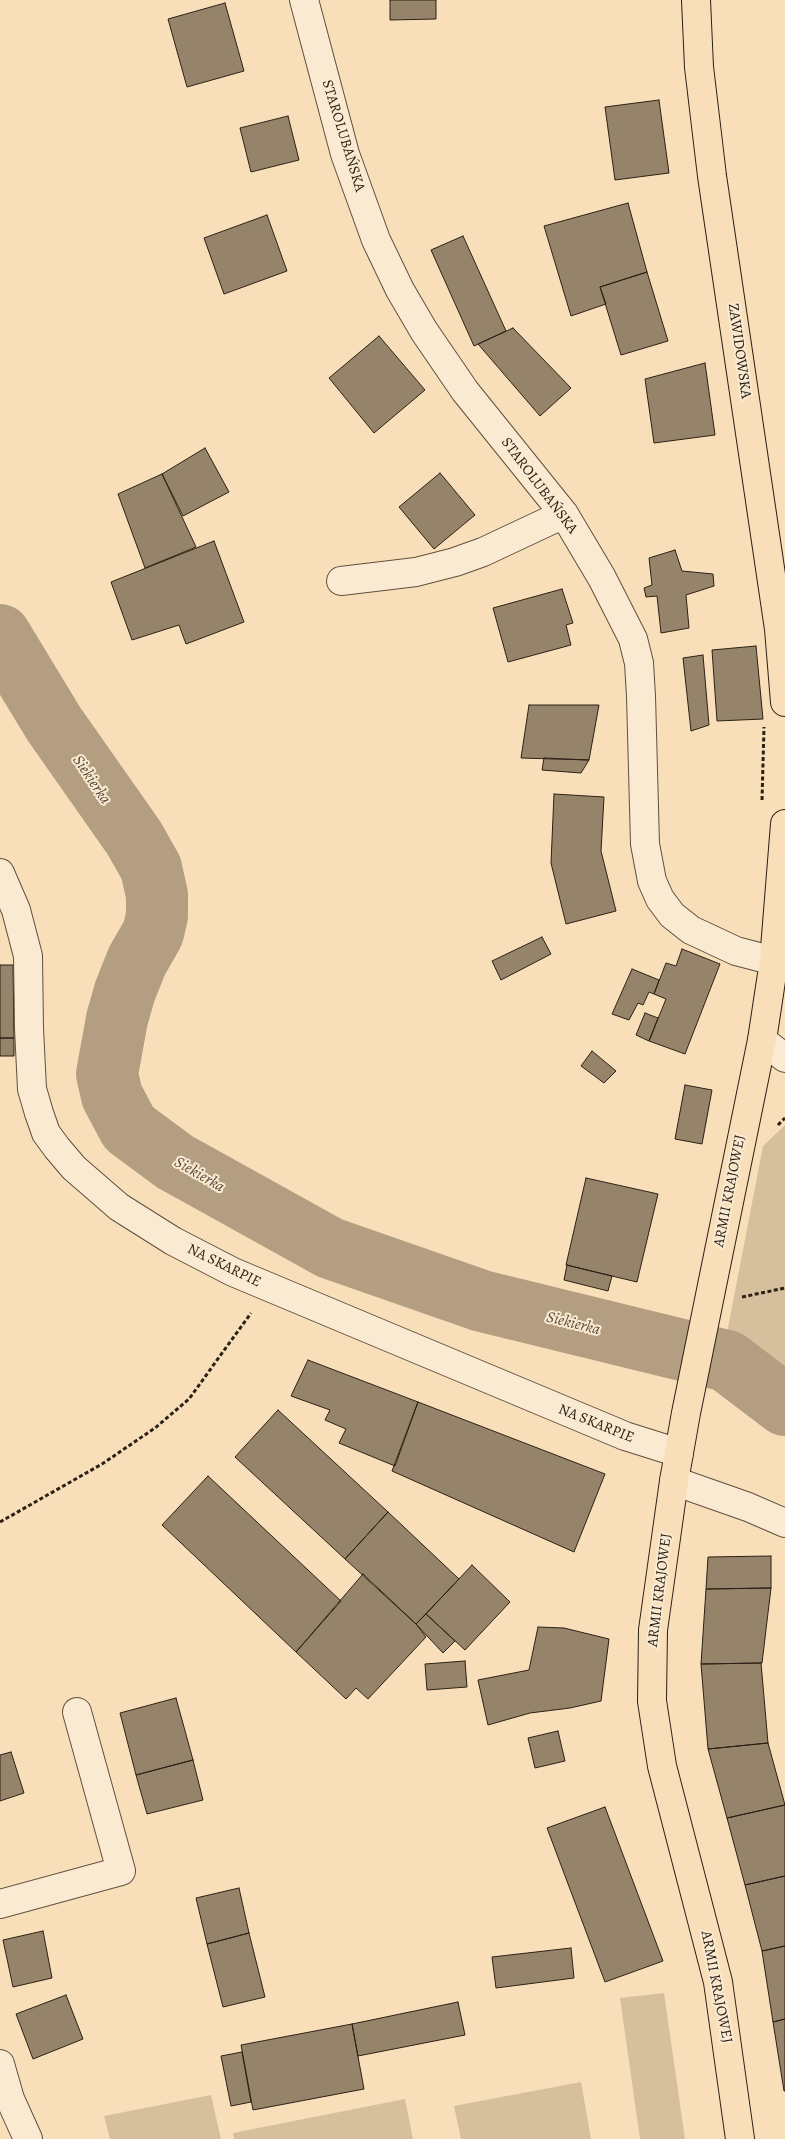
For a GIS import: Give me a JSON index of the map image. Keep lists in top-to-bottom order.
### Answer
{
  "streets": {
    "main road": ["ZAWIDOWSKA", "ARMII KRAJOWEJ"],
    "street": ["STAROLUBAŃSKA", "NA SKARPIE"]
  },
  "crossings": [
    ["ARMII KRAJOWEJ", "NA SKARPIE"]
  ],
  "water": ["Siekierka"]
}
